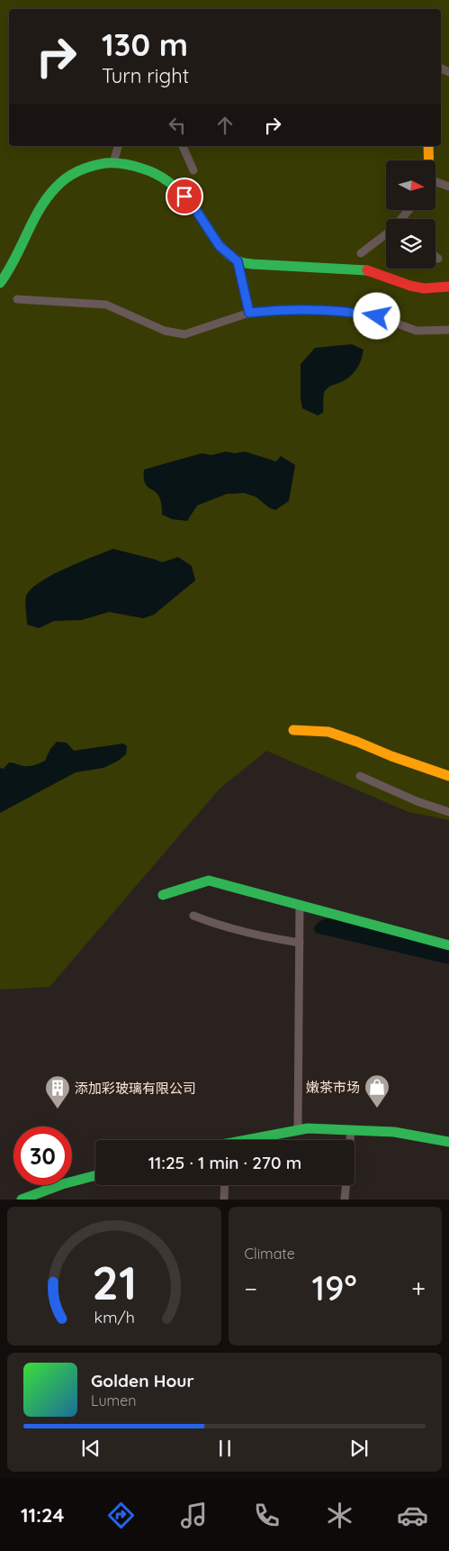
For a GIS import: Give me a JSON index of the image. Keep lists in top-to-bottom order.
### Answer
{
  "places": {
    "shop": ["嫩茶市场"],
    "building": ["添加彩玻璃有限公司"]
  },
  "north": "right",
  "page": {
    "turn": ["130 m", "Turn right"],
    "limit": "30",
    "trip": "11:25 · 1 min · 270 m",
    "tile": "Climate",
    "heat": ["−", "19°", "+"],
    "song": ["Golden Hour", "Lumen"],
    "tabs": "11:24",
    "gauge": ["21", "km/h"]
  }
}
